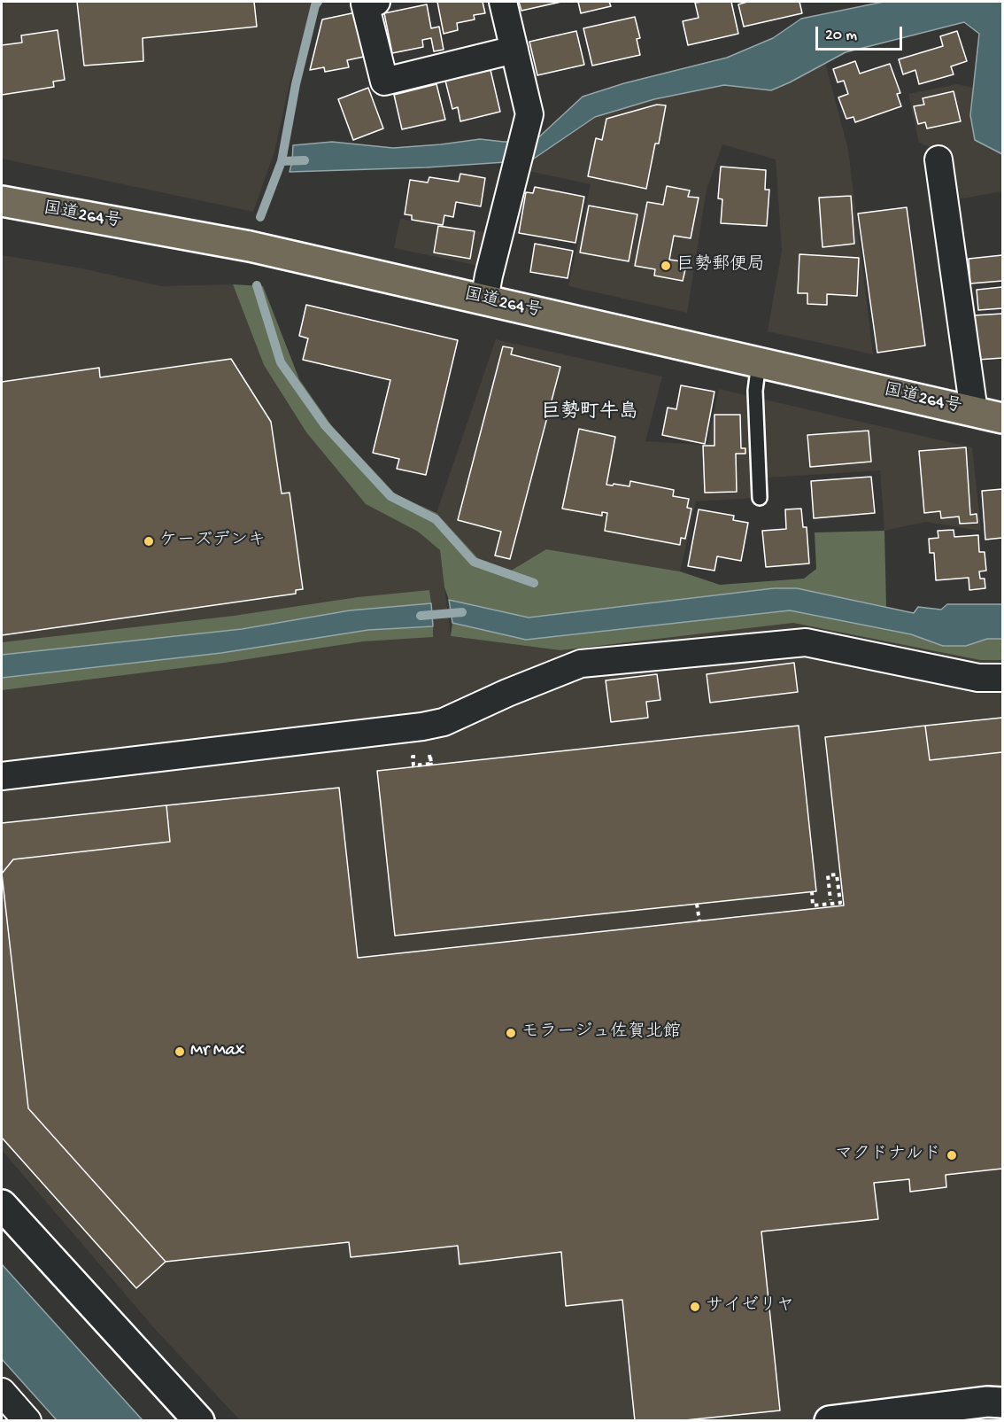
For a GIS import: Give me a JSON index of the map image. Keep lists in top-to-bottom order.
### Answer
{
  "streets": {
    "highway": ["国道264号"]
  },
  "districts": ["巨勢町牛島"],
  "places": [
    "巨勢郵便局",
    "ケーズデンキ",
    "モラージュ佐賀北館",
    "Mr Max",
    "マクドナルド",
    "サイゼリヤ"
  ],
  "scale_bar": "20 m"
}
